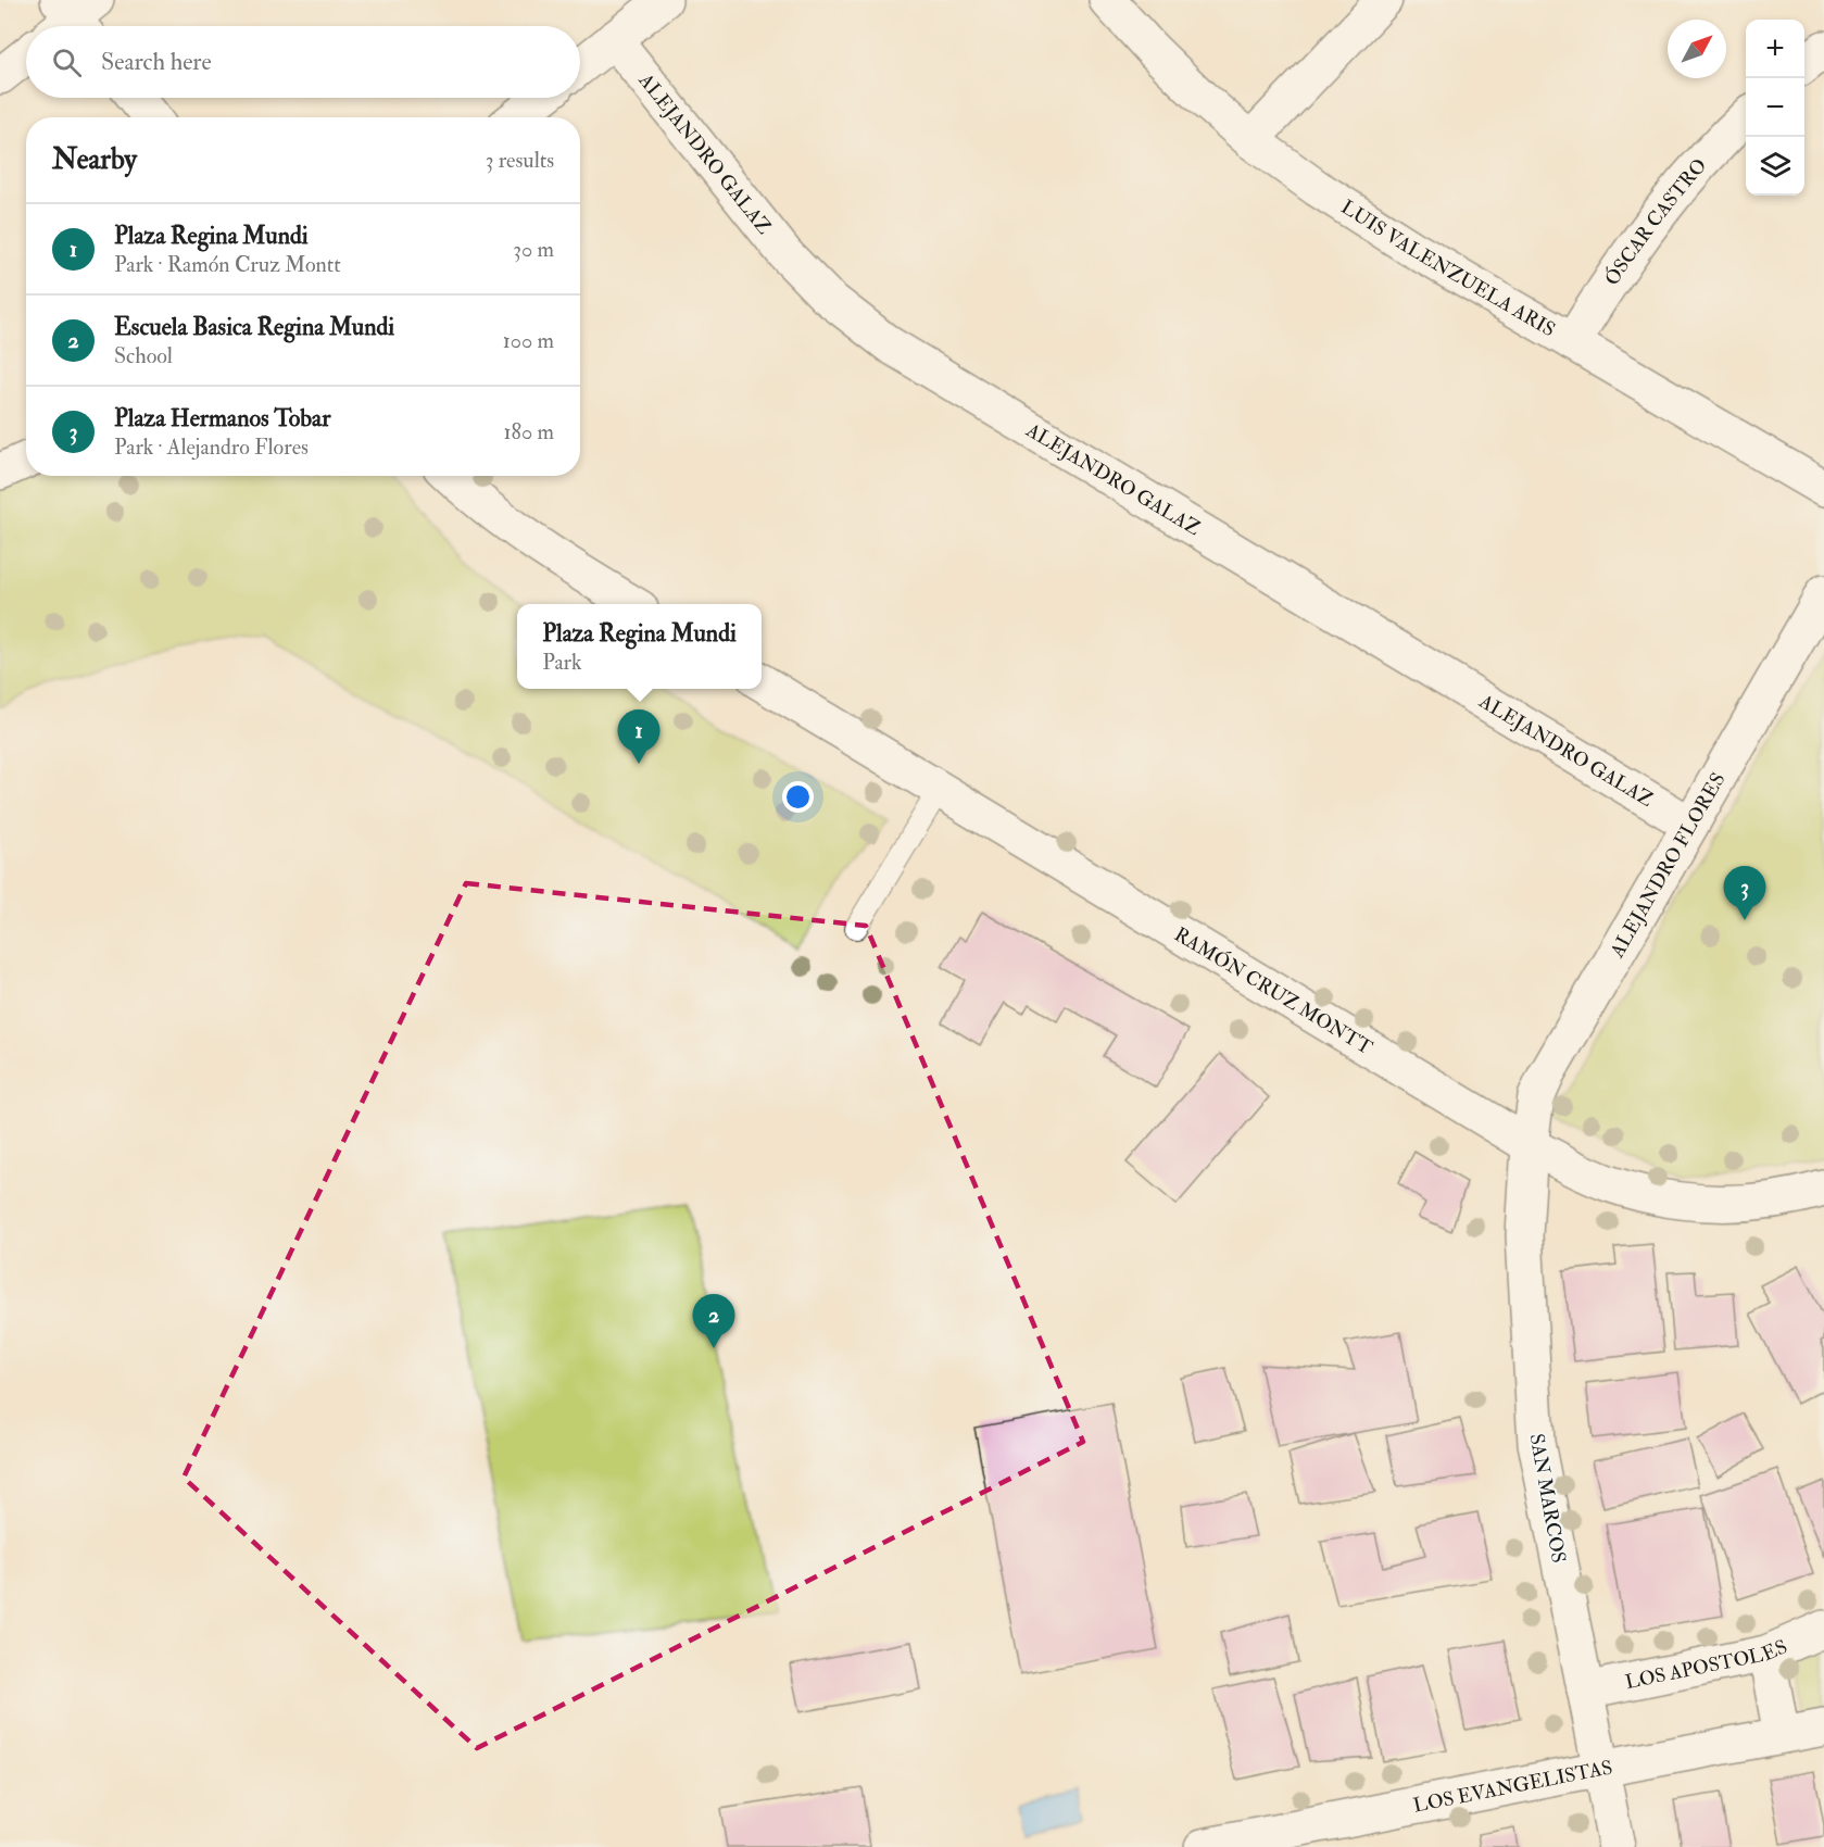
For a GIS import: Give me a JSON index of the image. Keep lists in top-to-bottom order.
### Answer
{
  "streets": {
    "street": [
      "ALEJANDRO GALAZ",
      "ÓSCAR CASTRO",
      "LUIS VALENZUELA ARIS",
      "ALEJANDRO FLORES",
      "RAMÓN CRUZ MONTT",
      "SAN MARCOS",
      "LOS APOSTOLES",
      "LOS EVANGELISTAS"
    ]
  },
  "crossings": [
    ["ALEJANDRO GALAZ", "ALEJANDRO FLORES"],
    ["ÓSCAR CASTRO", "LUIS VALENZUELA ARIS"],
    ["ALEJANDRO FLORES", "RAMÓN CRUZ MONTT"],
    ["ALEJANDRO FLORES", "SAN MARCOS"],
    ["RAMÓN CRUZ MONTT", "SAN MARCOS"],
    ["SAN MARCOS", "LOS APOSTOLES"],
    ["SAN MARCOS", "LOS EVANGELISTAS"]
  ],
  "north": "top right",
  "page": {
    "map_buttons": ["+", "−"],
    "search": "Search here",
    "heading": ["Nearby", "3 results"],
    "list": [
      {
        "mark": "1",
        "name": "Plaza Regina Mundi",
        "note": "Park · Ramón Cruz Montt",
        "value": "30 m"
      },
      {
        "mark": "2",
        "name": "Escuela Basica Regina Mundi",
        "note": "School",
        "value": "100 m"
      },
      {
        "mark": "3",
        "name": "Plaza Hermanos Tobar",
        "note": "Park · Alejandro Flores",
        "value": "180 m"
      }
    ],
    "popup": ["Plaza Regina Mundi", "Park"],
    "pins": ["1", "3", "2"]
  }
}
